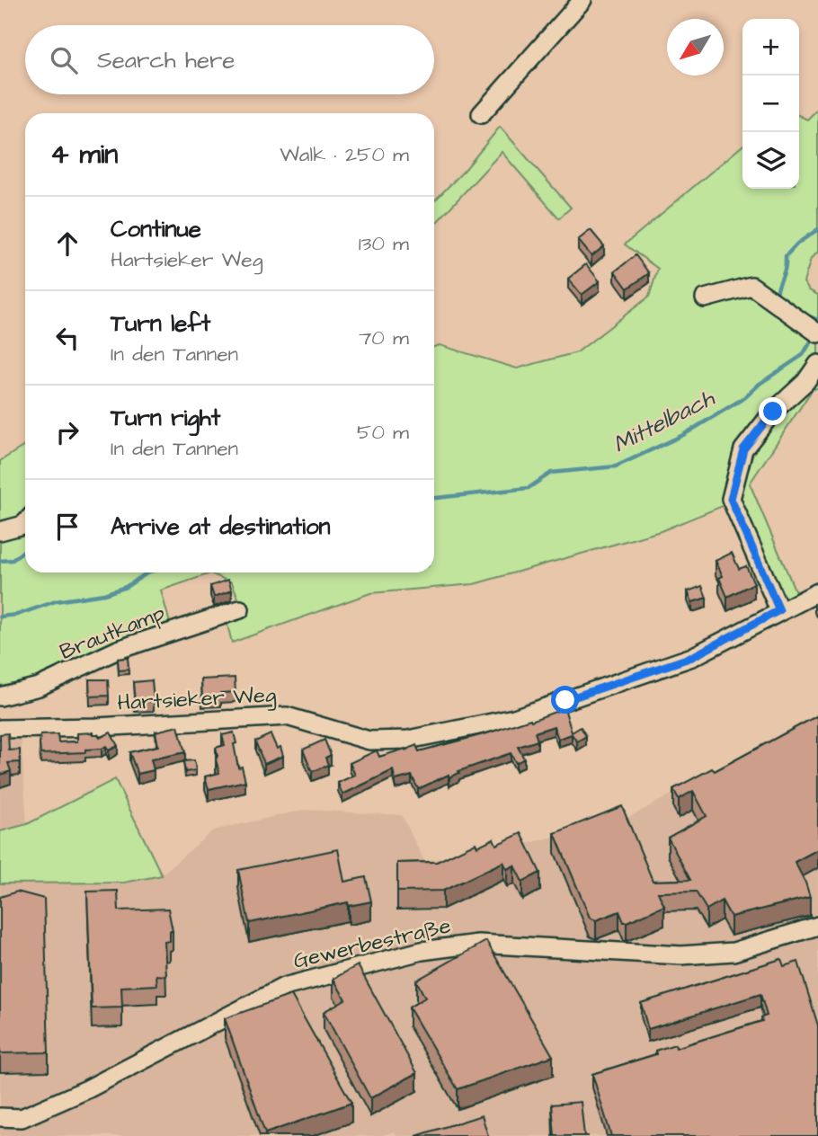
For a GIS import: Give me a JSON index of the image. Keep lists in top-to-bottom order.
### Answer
{
  "streets": {
    "street": ["Brautkamp", "Hartsieker Weg", "Gewerbestraße"]
  },
  "water": ["Mittelbach"],
  "north": "bottom left",
  "page": {
    "map_buttons": ["+", "−"],
    "search": "Search here",
    "heading": ["4 min", "Walk · 250 m"],
    "list": [
      ["Continue", "Hartsieker Weg", "130 m"],
      ["Turn left", "In den Tannen", "70 m"],
      ["Turn right", "In den Tannen", "50 m"],
      "Arrive at destination"
    ]
  }
}
